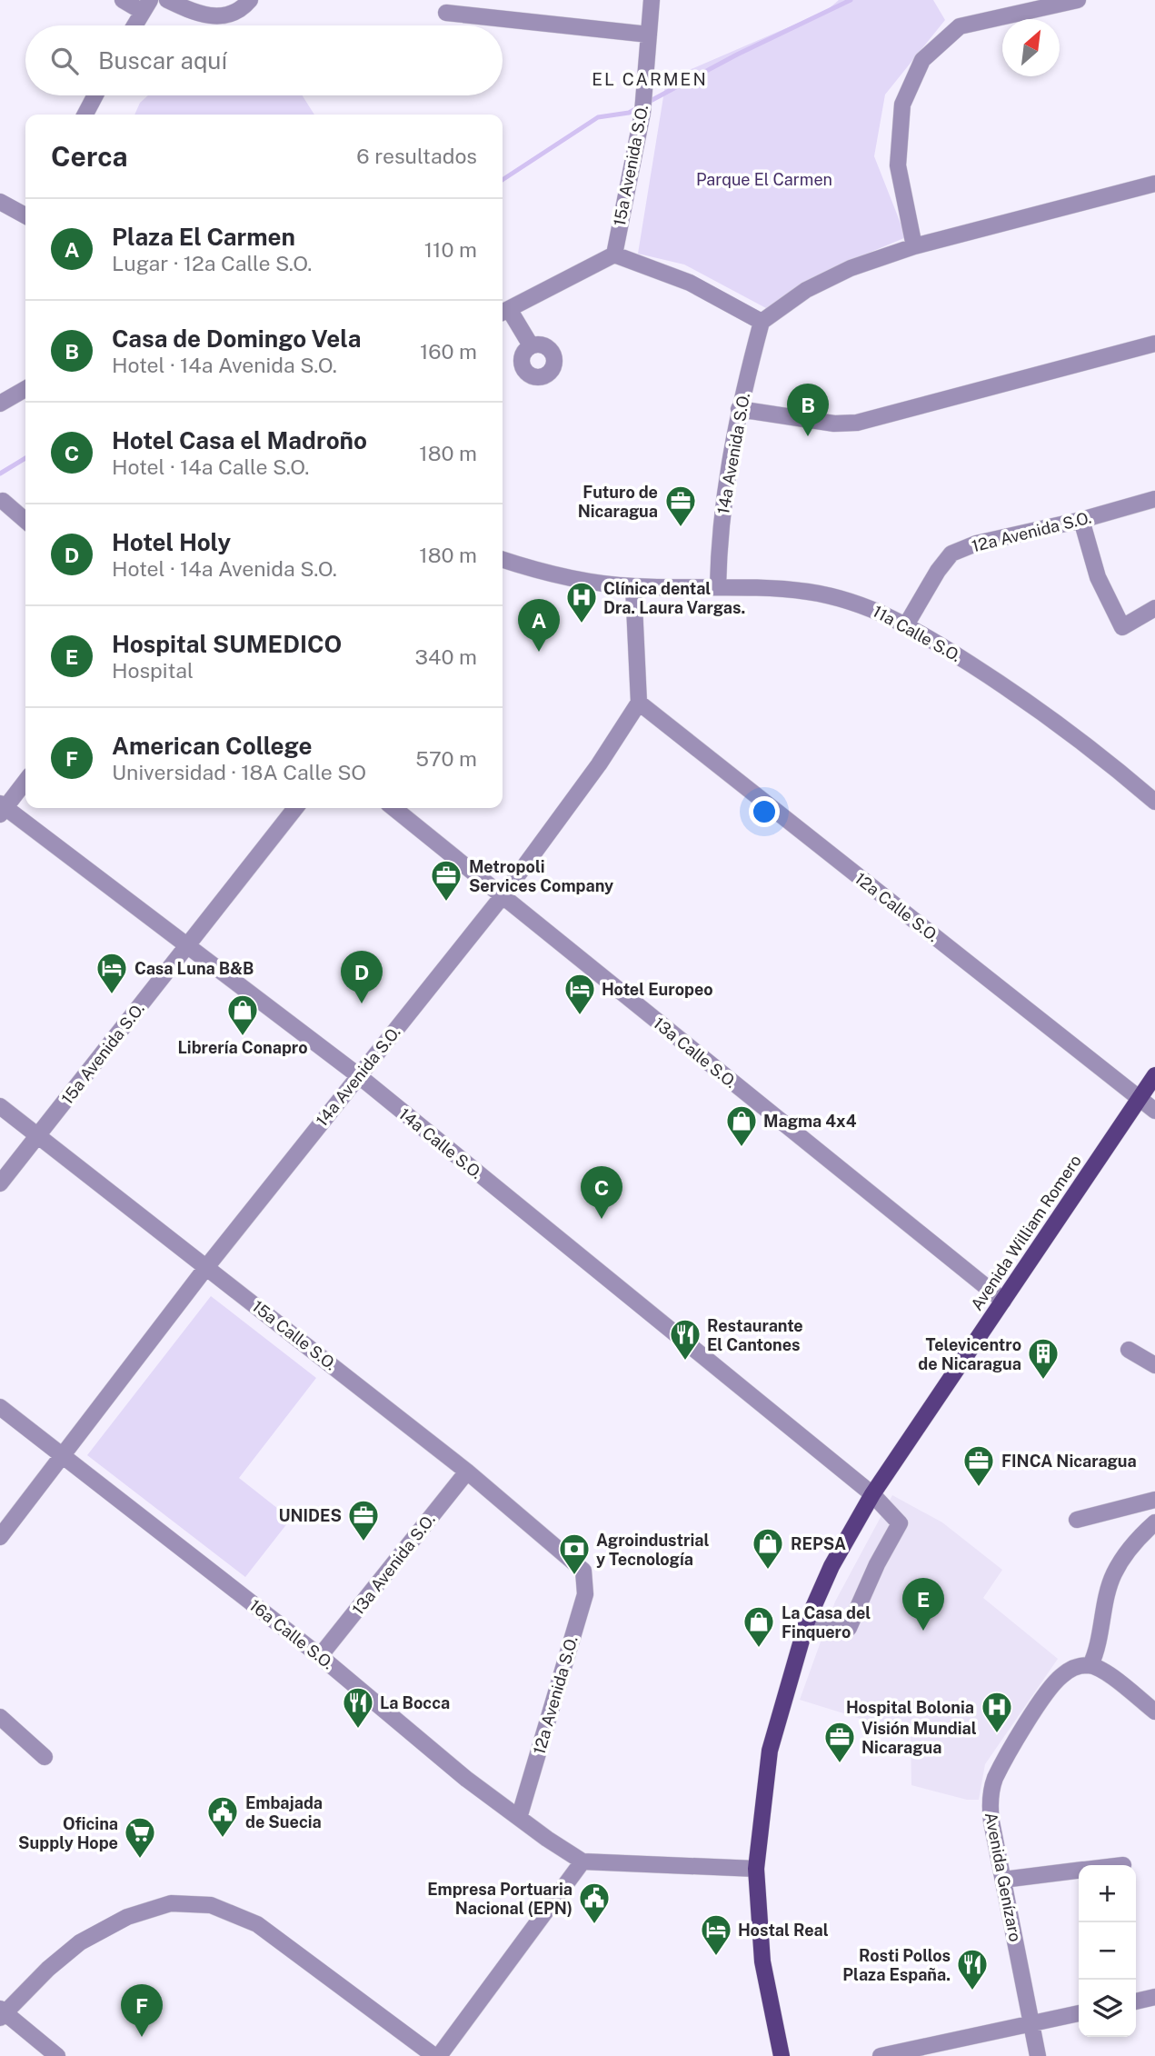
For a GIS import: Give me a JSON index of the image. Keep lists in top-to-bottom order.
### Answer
{
  "streets": {
    "main road": ["Avenida William Romero"],
    "street": [
      "15a Avenida S.O.",
      "14a Avenida S.O.",
      "12a Avenida S.O.",
      "11a Calle S.O.",
      "12a Calle S.O.",
      "13a Calle S.O.",
      "14a Calle S.O.",
      "15a Calle S.O.",
      "13a Avenida S.O.",
      "16a Calle S.O.",
      "Avenida Genízaro"
    ]
  },
  "crossings": [
    ["15a Avenida S.O.", "14a Calle S.O."],
    ["15a Avenida S.O.", "15a Calle S.O."],
    ["14a Avenida S.O.", "11a Calle S.O."],
    ["14a Avenida S.O.", "12a Calle S.O."],
    ["14a Avenida S.O.", "13a Calle S.O."],
    ["14a Avenida S.O.", "14a Calle S.O."],
    ["14a Avenida S.O.", "15a Calle S.O."],
    ["14a Avenida S.O.", "16a Calle S.O."],
    ["12a Avenida S.O.", "11a Calle S.O."],
    ["12a Avenida S.O.", "15a Calle S.O."],
    ["12a Avenida S.O.", "16a Calle S.O."],
    ["12a Calle S.O.", "Avenida William Romero"],
    ["13a Calle S.O.", "Avenida William Romero"],
    ["14a Calle S.O.", "Avenida William Romero"],
    ["15a Calle S.O.", "13a Avenida S.O."],
    ["13a Avenida S.O.", "16a Calle S.O."]
  ],
  "districts": ["EL CARMEN"],
  "parks": ["Parque El Carmen"],
  "places": {
    "office": [
      "Futuro de Nicaragua",
      "Metropoli Services Company",
      "FINCA Nicaragua",
      "UNIDES",
      "Visión Mundial Nicaragua"
    ],
    "hospital": ["Clínica dental Dra. Laura Vargas.", "Hospital Bolonia"],
    "hotel": ["Casa Luna B&B", "Hotel Europeo", "Hostal Real"],
    "shop": [
      "Librería Conapro",
      "Magma 4x4",
      "REPSA",
      "La Casa del Finquero"
    ],
    "restaurant": ["Restaurante El Cantones", "La Bocca", "Rosti Pollos Plaza España."],
    "building": ["Televicentro de Nicaragua"],
    "bank": ["Agroindustrial y Tecnología"],
    "public building": ["Embajada de Suecia", "Empresa Portuaria Nacional (EPN)"],
    "supermarket": ["Oficina Supply Hope"]
  },
  "north": "top right",
  "page": {
    "search": "Buscar aquí",
    "heading": ["Cerca", "6 resultados"],
    "list": [
      {
        "mark": "A",
        "name": "Plaza El Carmen",
        "note": "Lugar · 12a Calle S.O.",
        "value": "110 m"
      },
      {
        "mark": "B",
        "name": "Casa de Domingo Vela",
        "note": "Hotel · 14a Avenida S.O.",
        "value": "160 m"
      },
      {
        "mark": "C",
        "name": "Hotel Casa el Madroño",
        "note": "Hotel · 14a Calle S.O.",
        "value": "180 m"
      },
      {
        "mark": "D",
        "name": "Hotel Holy",
        "note": "Hotel · 14a Avenida S.O.",
        "value": "180 m"
      },
      {
        "mark": "E",
        "name": "Hospital SUMEDICO",
        "note": "Hospital",
        "value": "340 m"
      },
      {
        "mark": "F",
        "name": "American College",
        "note": "Universidad · 18A Calle SO",
        "value": "570 m"
      }
    ],
    "pins": [
      "B",
      "A",
      "D",
      "C",
      "E",
      "F"
    ],
    "map_buttons": ["+", "−"]
  }
}
